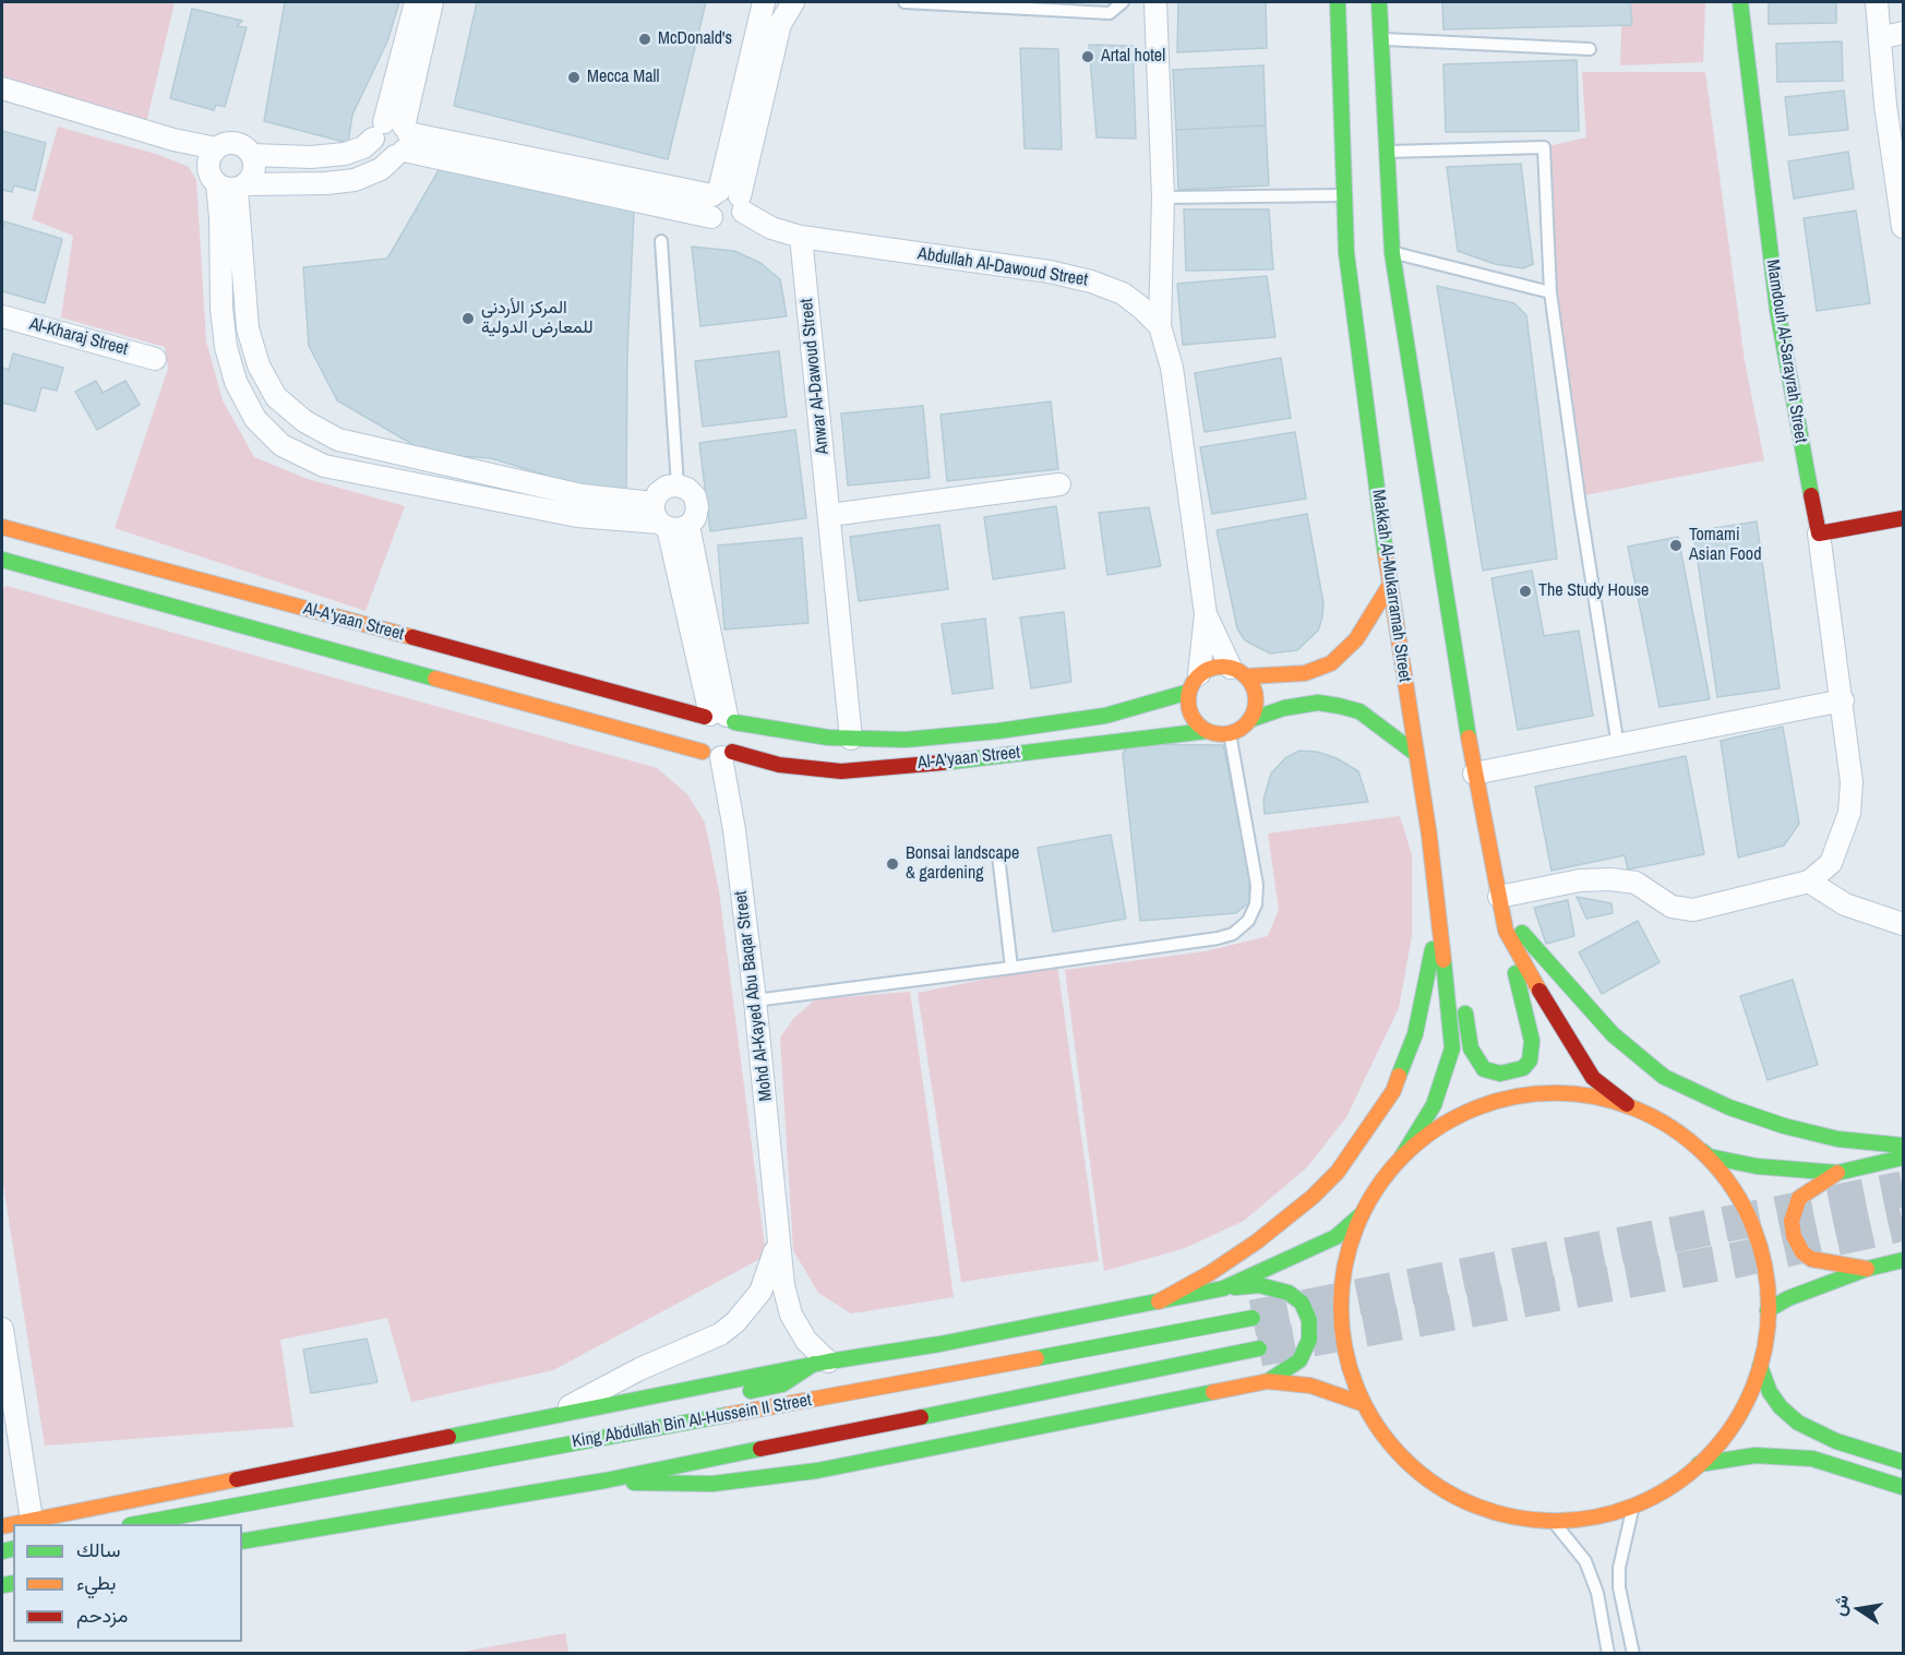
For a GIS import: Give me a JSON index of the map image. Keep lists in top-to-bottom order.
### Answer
{
  "streets": {
    "main road": [
      "Mamdouh Al-Sarayrah Street",
      "Makkah Al-Mukarramah Street",
      "Al-A'yaan Street",
      "King Abdullah Bin Al-Hussein II Street"
    ],
    "street": [
      "Abdullah Al-Dawoud Street",
      "Al-Kharaj Street",
      "Anwar Al-Dawoud Street",
      "Mohd Al-Kayed Abu Baqar Street"
    ]
  },
  "crossings": [
    ["Abdullah Al-Dawoud Street", "Anwar Al-Dawoud Street"],
    ["Anwar Al-Dawoud Street", "Al-A'yaan Street"],
    ["Al-A'yaan Street", "Mohd Al-Kayed Abu Baqar Street"],
    ["Mohd Al-Kayed Abu Baqar Street", "King Abdullah Bin Al-Hussein II Street"]
  ],
  "places": [
    "McDonald's",
    "Artal hotel",
    "Mecca Mall",
    "المركز الأردني للمعارض الدولية",
    "Tomami Asian Food",
    "The Study House",
    "Bonsai landscape & gardening"
  ],
  "legend": ["سالك", "بطيء", "مزدحم"],
  "north": "left"
}
